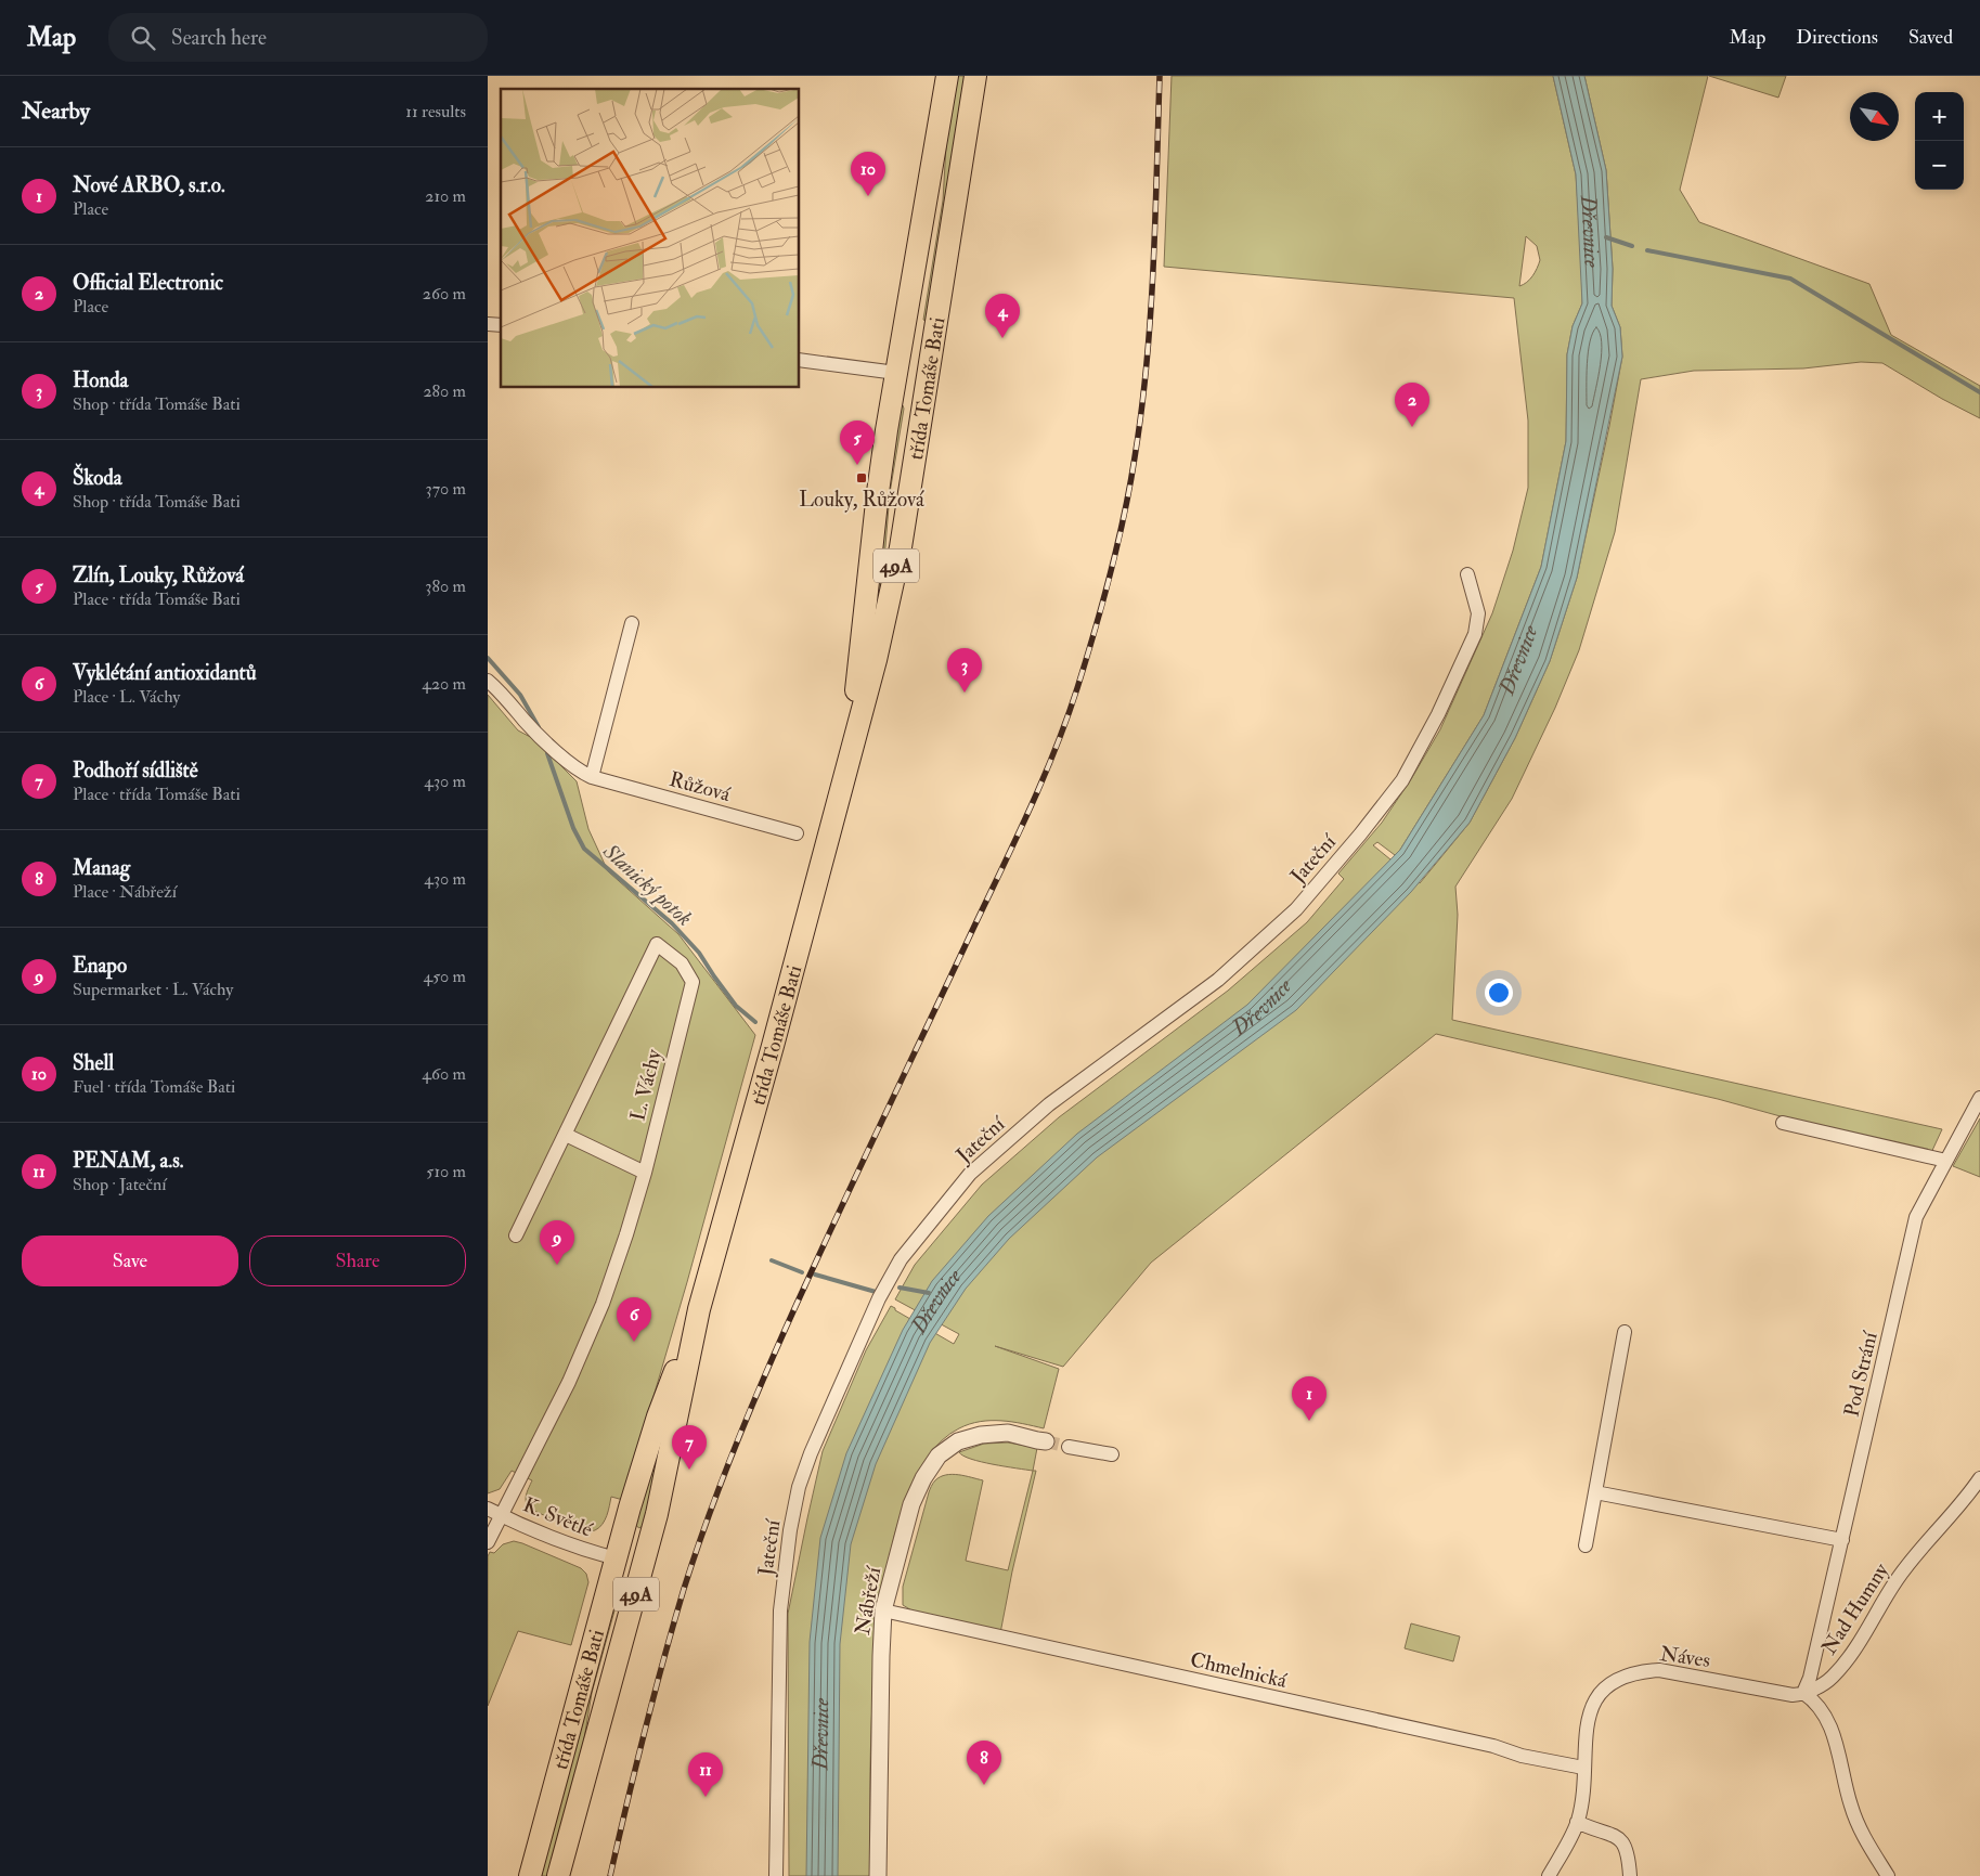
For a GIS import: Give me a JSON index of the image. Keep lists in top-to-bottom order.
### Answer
{
  "streets": {
    "main road": ["třída Tomáše Bati", "49A"],
    "street": [
      "Růžová",
      "Jateční",
      "L. Váchy",
      "Pod Strání",
      "K. Světlé",
      "Nábřeží",
      "Nad Humny",
      "Náves",
      "Chmelnická"
    ]
  },
  "crossings": [
    ["třída Tomáše Bati", "K. Světlé"],
    ["L. Váchy", "K. Světlé"],
    ["Pod Strání", "Nad Humny"],
    ["Pod Strání", "Náves"],
    ["Nábřeží", "Chmelnická"],
    ["Nad Humny", "Náves"],
    ["Náves", "Chmelnická"]
  ],
  "water": ["Dřevnice", "Slanický potok"],
  "places": {
    "transit": ["Louky, Růžová"]
  },
  "north": "bottom right",
  "page": {
    "header": "Map",
    "search": "Search here",
    "nav": ["Map", "Directions", "Saved"],
    "heading": ["Nearby", "11 results"],
    "map_buttons": ["+", "−"],
    "list": [
      {
        "mark": "1",
        "name": "Nové ARBO, s.r.o.",
        "note": "Place",
        "value": "210 m"
      },
      {
        "mark": "2",
        "name": "Official Electronic",
        "note": "Place",
        "value": "260 m"
      },
      {
        "mark": "3",
        "name": "Honda",
        "note": "Shop · třída Tomáše Bati",
        "value": "280 m"
      },
      {
        "mark": "4",
        "name": "Škoda",
        "note": "Shop · třída Tomáše Bati",
        "value": "370 m"
      },
      {
        "mark": "5",
        "name": "Zlín, Louky, Růžová",
        "note": "Place · třída Tomáše Bati",
        "value": "380 m"
      },
      {
        "mark": "6",
        "name": "Vyklétání antioxidantů",
        "note": "Place · L. Váchy",
        "value": "420 m"
      },
      {
        "mark": "7",
        "name": "Podhoří sídliště",
        "note": "Place · třída Tomáše Bati",
        "value": "430 m"
      },
      {
        "mark": "8",
        "name": "Manag",
        "note": "Place · Nábřeží",
        "value": "430 m"
      },
      {
        "mark": "9",
        "name": "Enapo",
        "note": "Supermarket · L. Váchy",
        "value": "450 m"
      },
      {
        "mark": "10",
        "name": "Shell",
        "note": "Fuel · třída Tomáše Bati",
        "value": "460 m"
      },
      {
        "mark": "11",
        "name": "PENAM, a.s.",
        "note": "Shop · Jateční",
        "value": "510 m"
      }
    ],
    "pins": [
      "10",
      "4",
      "2",
      "5",
      "3",
      "9",
      "6",
      "1",
      "7",
      "8",
      "11"
    ],
    "buttons": ["Save", "Share"]
  }
}
